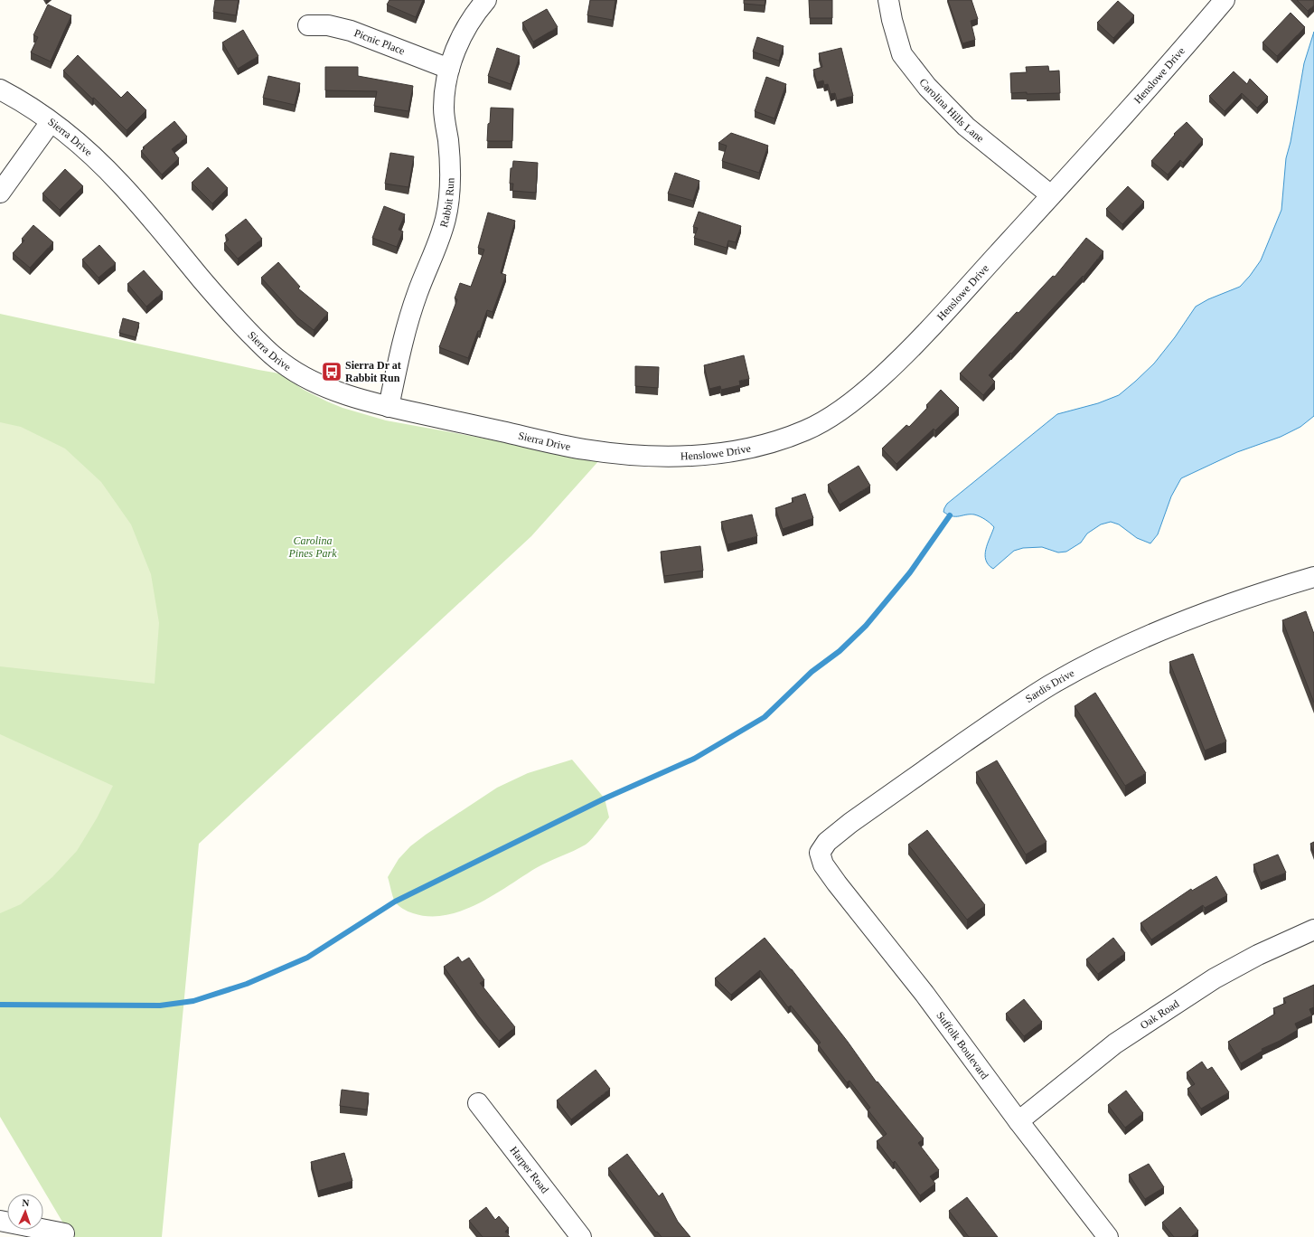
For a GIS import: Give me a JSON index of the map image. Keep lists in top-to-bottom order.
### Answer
{
  "streets": {
    "street": [
      "Picnic Place",
      "Henslowe Drive",
      "Carolina Hills Lane",
      "Sierra Drive",
      "Rabbit Run",
      "Sardis Drive",
      "Oak Road",
      "Suffolk Boulevard",
      "Harper Road"
    ]
  },
  "crossings": [
    ["Picnic Place", "Rabbit Run"],
    ["Henslowe Drive", "Carolina Hills Lane"],
    ["Henslowe Drive", "Sierra Drive"],
    ["Sierra Drive", "Rabbit Run"],
    ["Sardis Drive", "Suffolk Boulevard"],
    ["Oak Road", "Suffolk Boulevard"]
  ],
  "parks": ["Carolina Pines Park"],
  "places": {
    "bus stop": ["Sierra Dr at Rabbit Run"]
  },
  "north": "top"
}
